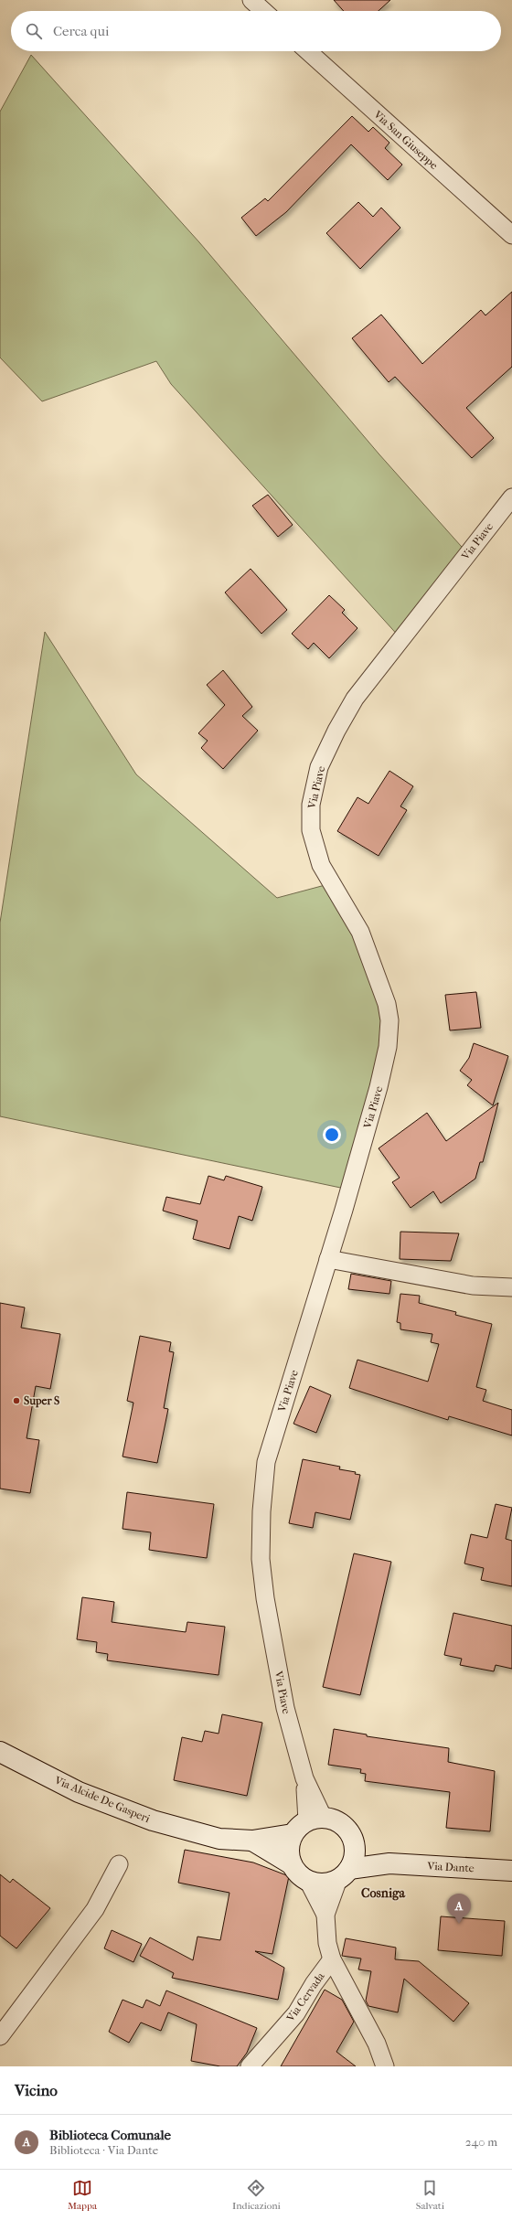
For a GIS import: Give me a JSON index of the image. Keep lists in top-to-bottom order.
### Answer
{
  "streets": {
    "street": [
      "Via San Giuseppe",
      "Via Piave",
      "Via Alcide De Gasperi",
      "Via Dante",
      "Via Cervada"
    ]
  },
  "crossings": [
    ["Via Piave", "Via Alcide De Gasperi"],
    ["Via Piave", "Via Dante"],
    ["Via Alcide De Gasperi", "Via Dante"]
  ],
  "districts": ["Cosniga"],
  "places": ["Super S"],
  "page": {
    "search": "Cerca qui",
    "pins": "A",
    "heading": "Vicino",
    "list": [
      {
        "mark": "A",
        "name": "Biblioteca Comunale",
        "note": "Biblioteca · Via Dante",
        "value": "240 m"
      }
    ],
    "nav": ["Mappa", "Indicazioni", "Salvati"]
  }
}
